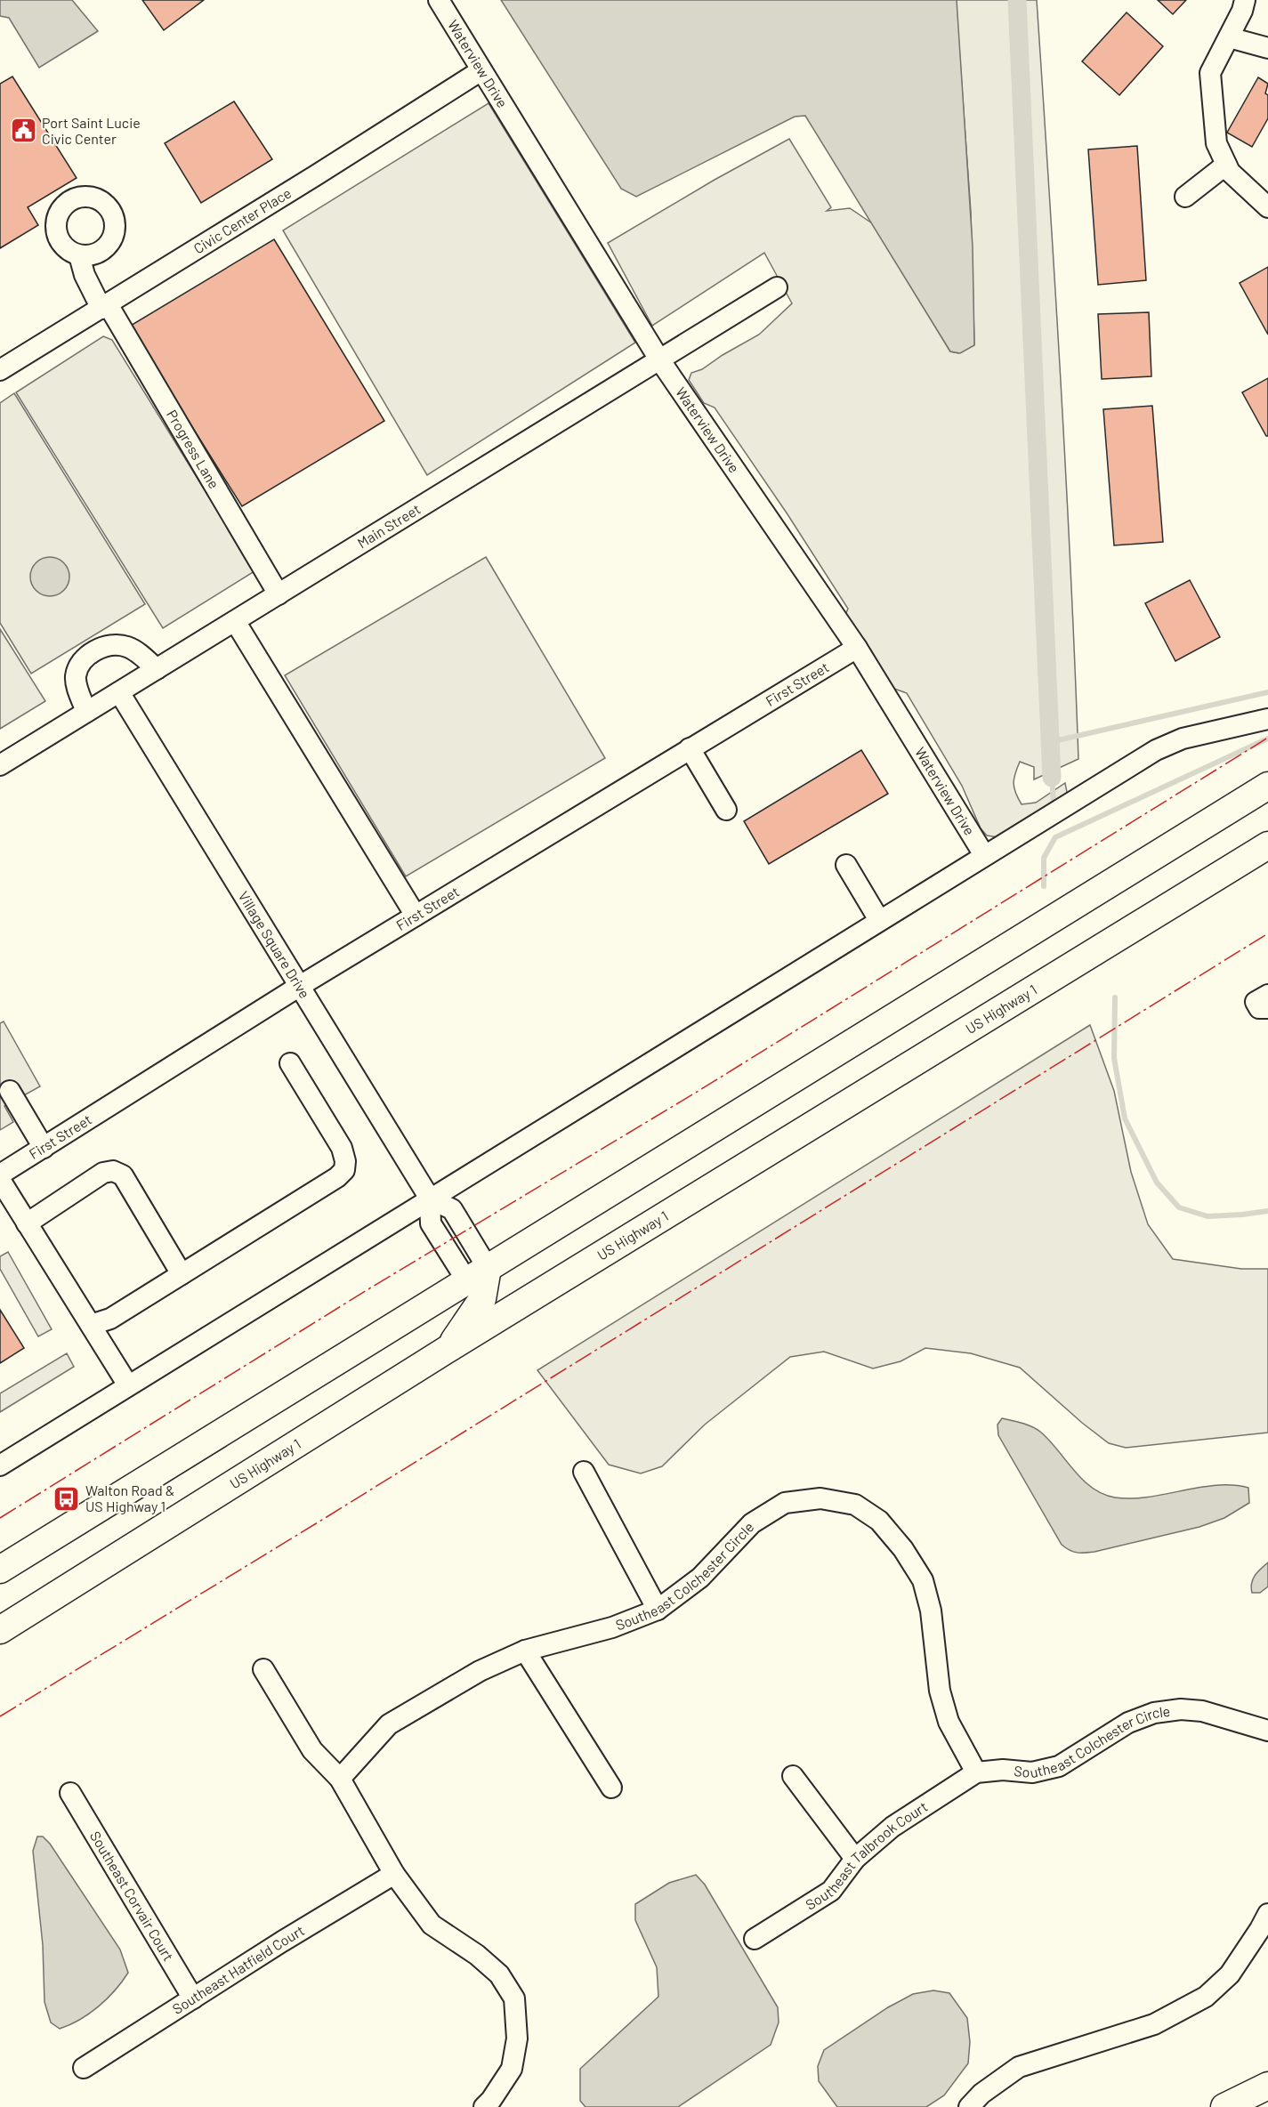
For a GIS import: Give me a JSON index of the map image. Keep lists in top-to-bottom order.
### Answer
{
  "streets": {
    "main road": ["US Highway 1"],
    "street": [
      "Waterview Drive",
      "Civic Center Place",
      "Progress Lane",
      "Main Street",
      "First Street",
      "Village Square Drive",
      "Southeast Colchester Circle",
      "Southeast Talbrook Court",
      "Southeast Corvair Court",
      "Southeast Hatfield Court"
    ]
  },
  "crossings": [
    ["Waterview Drive", "Civic Center Place"],
    ["Waterview Drive", "Main Street"],
    ["Waterview Drive", "First Street"],
    ["Civic Center Place", "Progress Lane"],
    ["Progress Lane", "Main Street"],
    ["Main Street", "Village Square Drive"],
    ["First Street", "Village Square Drive"],
    ["Southeast Colchester Circle", "Southeast Talbrook Court"],
    ["Southeast Corvair Court", "Southeast Hatfield Court"]
  ],
  "places": {
    "public building": ["Port Saint Lucie Civic Center"],
    "bus stop": ["Walton Road & US Highway 1"]
  }
}
